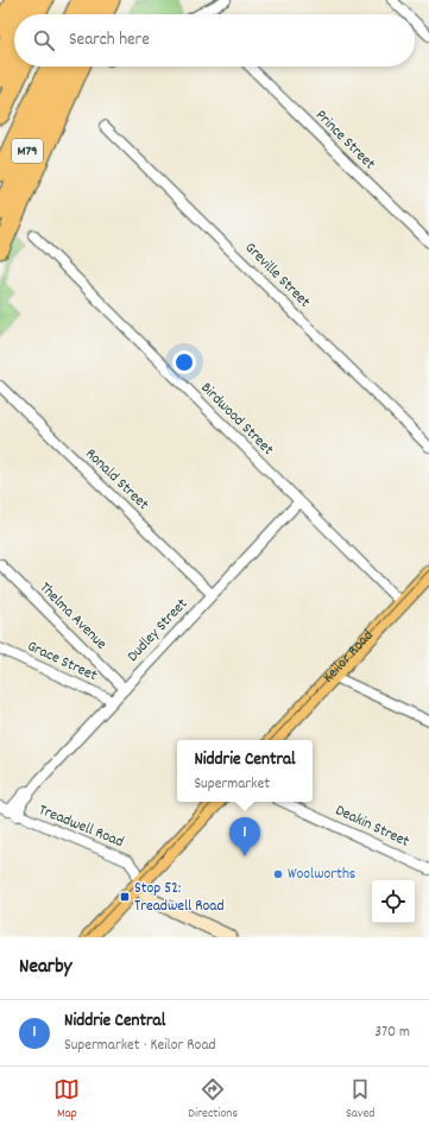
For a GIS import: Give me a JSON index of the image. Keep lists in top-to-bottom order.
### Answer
{
  "streets": {
    "highway": ["M79"],
    "main road": ["Keilor Road"],
    "street": [
      "Prince Street",
      "Greville Street",
      "Birdwood Street",
      "Ronald Street",
      "Thelma Avenue",
      "Dudley Street",
      "Grace Street",
      "Treadwell Road",
      "Deakin Street"
    ]
  },
  "crossings": [
    ["Birdwood Street", "Dudley Street"],
    ["Birdwood Street", "Keilor Road"],
    ["Ronald Street", "Dudley Street"],
    ["Thelma Avenue", "Dudley Street"],
    ["Dudley Street", "Grace Street"],
    ["Dudley Street", "Treadwell Road"]
  ],
  "places": {
    "other": ["Woolworths"],
    "transit": ["Stop 52: Treadwell Road"]
  },
  "page": {
    "search": "Search here",
    "popup": ["Niddrie Central", "Supermarket"],
    "pins": "1",
    "heading": "Nearby",
    "list": [
      {
        "mark": "1",
        "name": "Niddrie Central",
        "note": "Supermarket · Keilor Road",
        "value": "370 m"
      }
    ],
    "nav": ["Map", "Directions", "Saved"]
  }
}
